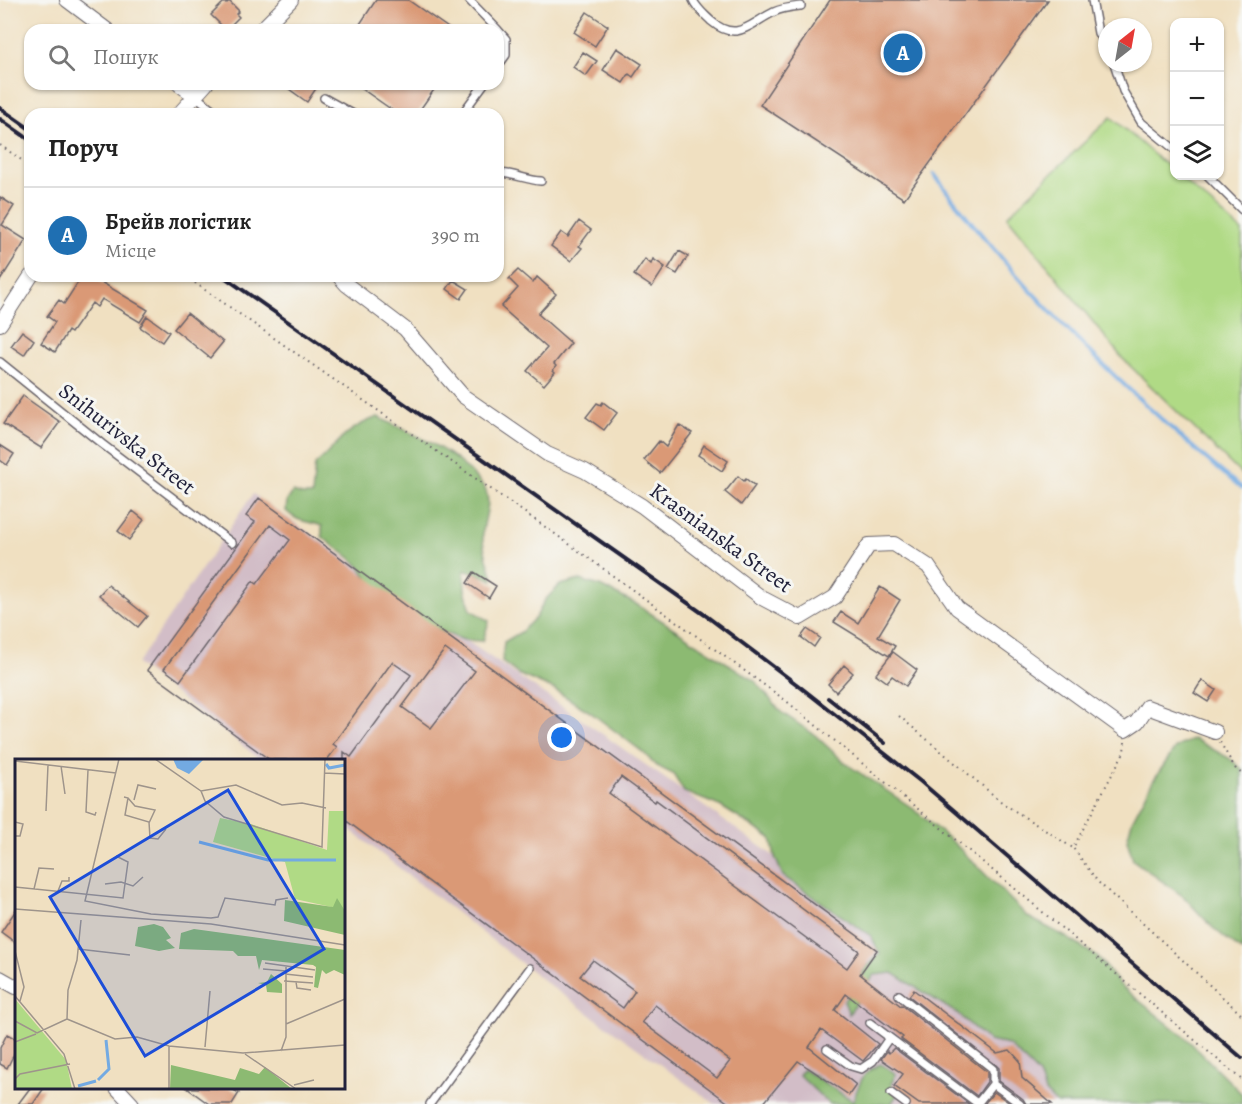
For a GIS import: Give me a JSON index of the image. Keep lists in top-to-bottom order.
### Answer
{
  "streets": {
    "street": ["Krasnianska Street"],
    "lane": ["Snihurivska Street"]
  },
  "north": "top right",
  "page": {
    "map_buttons": ["+", "−"],
    "search": "Пошук",
    "pins": "A",
    "heading": "Поруч",
    "list": [
      {
        "mark": "A",
        "name": "Брейв логістик",
        "note": "Місце",
        "value": "390 m"
      }
    ]
  }
}
